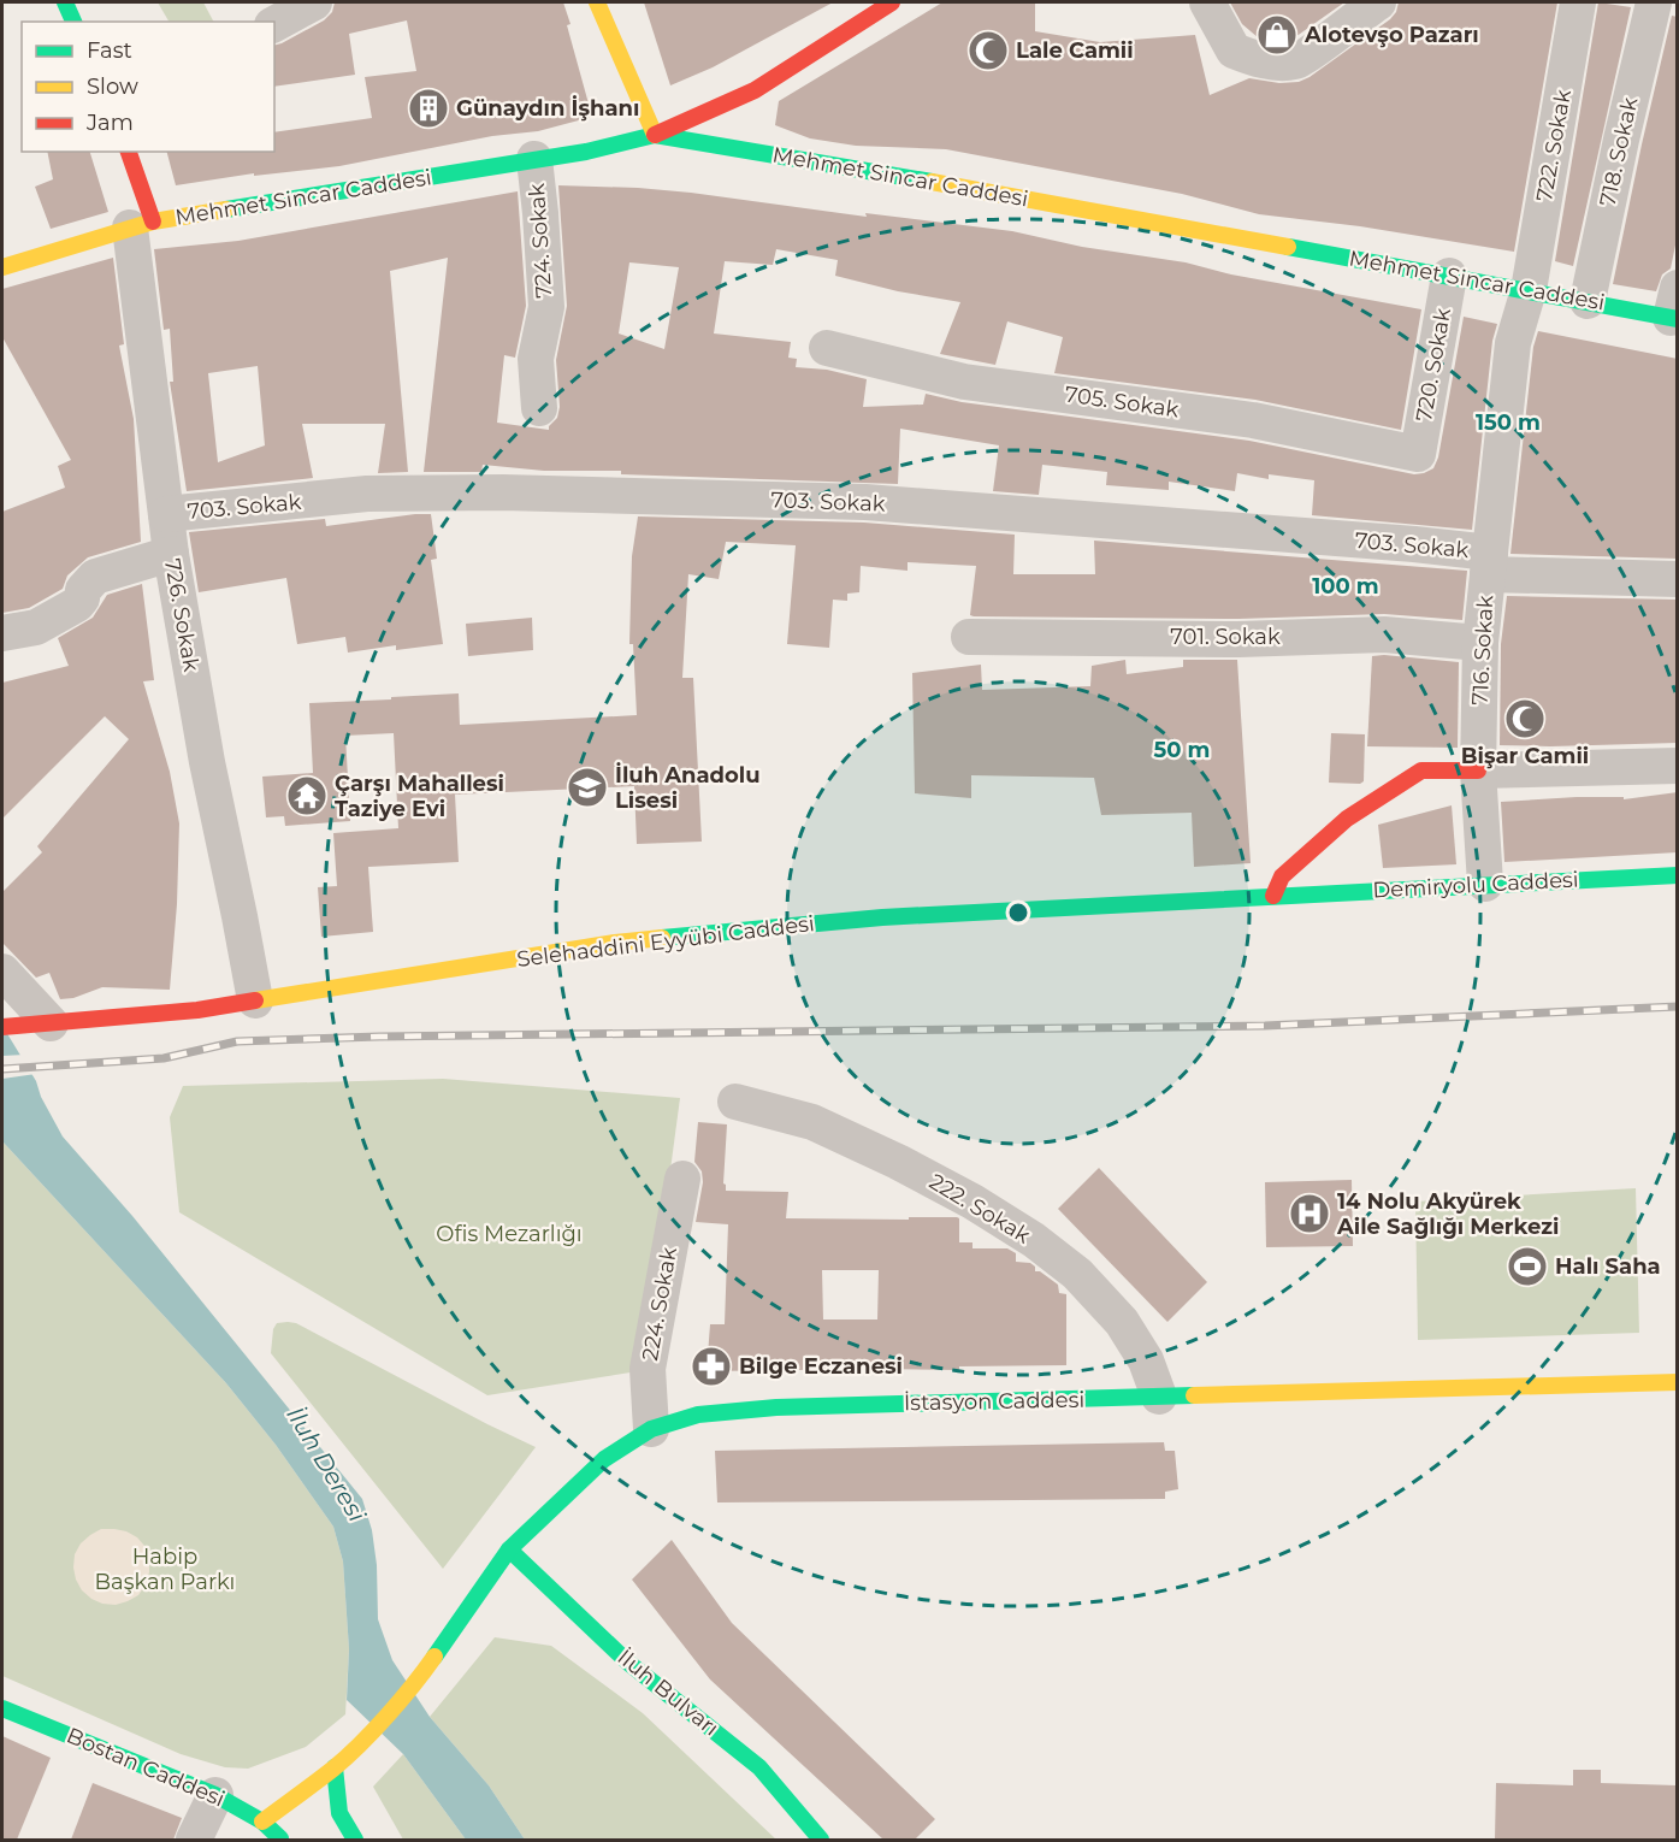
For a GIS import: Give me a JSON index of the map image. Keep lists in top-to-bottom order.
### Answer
{
  "streets": {
    "street": [
      "722. Sokak",
      "718. Sokak",
      "Mehmet Sincar Caddesi",
      "724. Sokak",
      "720. Sokak",
      "705. Sokak",
      "703. Sokak",
      "726. Sokak",
      "701. Sokak",
      "716. Sokak",
      "Demiryolu Caddesi",
      "Selehaddini Eyyübi Caddesi",
      "222. Sokak",
      "224. Sokak",
      "İstasyon Caddesi",
      "İluh Bulvarı",
      "Bostan Caddesi"
    ]
  },
  "crossings": [
    ["722. Sokak", "Mehmet Sincar Caddesi"],
    ["722. Sokak", "716. Sokak"],
    ["718. Sokak", "Mehmet Sincar Caddesi"],
    ["Mehmet Sincar Caddesi", "724. Sokak"],
    ["Mehmet Sincar Caddesi", "720. Sokak"],
    ["Mehmet Sincar Caddesi", "726. Sokak"],
    ["Mehmet Sincar Caddesi", "716. Sokak"],
    ["720. Sokak", "705. Sokak"],
    ["703. Sokak", "726. Sokak"],
    ["703. Sokak", "716. Sokak"],
    ["726. Sokak", "Selehaddini Eyyübi Caddesi"],
    ["701. Sokak", "716. Sokak"],
    ["716. Sokak", "Demiryolu Caddesi"],
    ["Demiryolu Caddesi", "Selehaddini Eyyübi Caddesi"],
    ["222. Sokak", "İstasyon Caddesi"],
    ["224. Sokak", "İstasyon Caddesi"],
    ["İstasyon Caddesi", "İluh Bulvarı"],
    ["İstasyon Caddesi", "Bostan Caddesi"]
  ],
  "water": ["İluh Deresi"],
  "parks": ["Ofis Mezarlığı", "Habip Başkan Parkı"],
  "places": {
    "shop": ["Alotevşo Pazarı"],
    "mosque": ["Lale Camii", "Bişar Camii"],
    "building": ["Günaydın İşhanı"],
    "school or university": ["İluh Anadolu Lisesi"],
    "temple": ["Çarşı Mahallesi Taziye Evi"],
    "hospital": ["14 Nolu Akyürek Aile Sağlığı Merkezi"],
    "sports": ["Halı Saha"],
    "pharmacy": ["Bilge Eczanesi"]
  },
  "legend": ["Fast", "Slow", "Jam"],
  "rings": ["150 m", "100 m", "50 m"]
}
